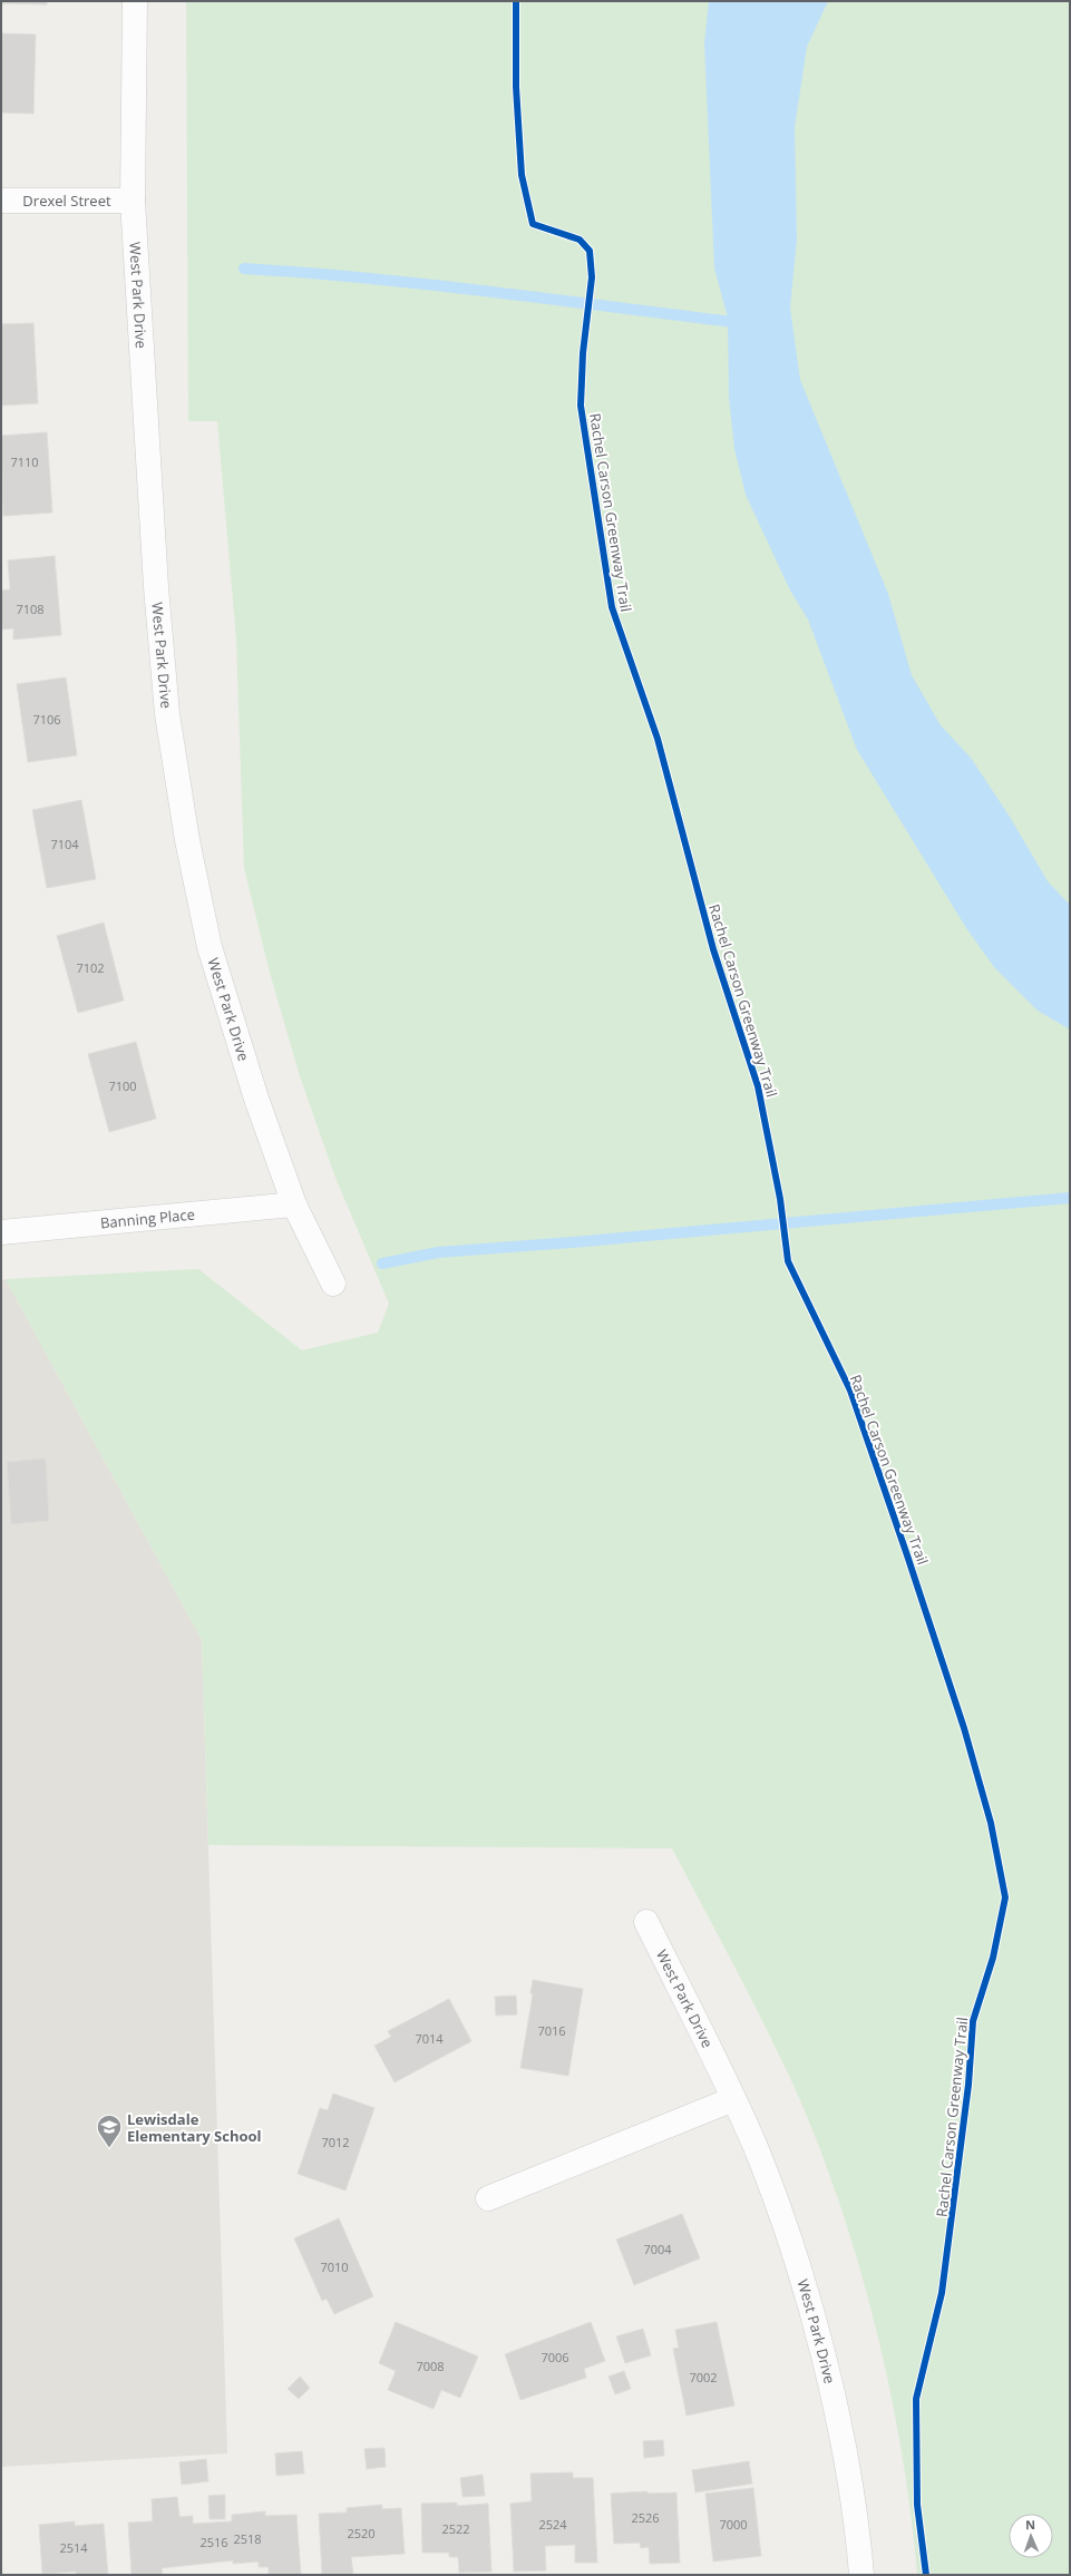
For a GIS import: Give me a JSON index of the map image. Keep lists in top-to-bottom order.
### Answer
{
  "streets": {
    "street": ["Drexel Street", "West Park Drive", "Banning Place"],
    "cycle path": ["Rachel Carson Greenway Trail"]
  },
  "crossings": [
    ["Drexel Street", "West Park Drive"],
    ["West Park Drive", "Banning Place"]
  ],
  "places": {
    "school or university": ["Lewisdale Elementary School"]
  },
  "house_numbers": [
    "7110",
    "7108",
    "7106",
    "7104",
    "7102",
    "7100",
    "7016",
    "7014",
    "7012",
    "7004",
    "7010",
    "7006",
    "7008",
    "7002",
    "2526",
    "2524",
    "7000",
    "2522",
    "2520",
    "2518",
    "2516",
    "2514"
  ],
  "north": "top"
}
